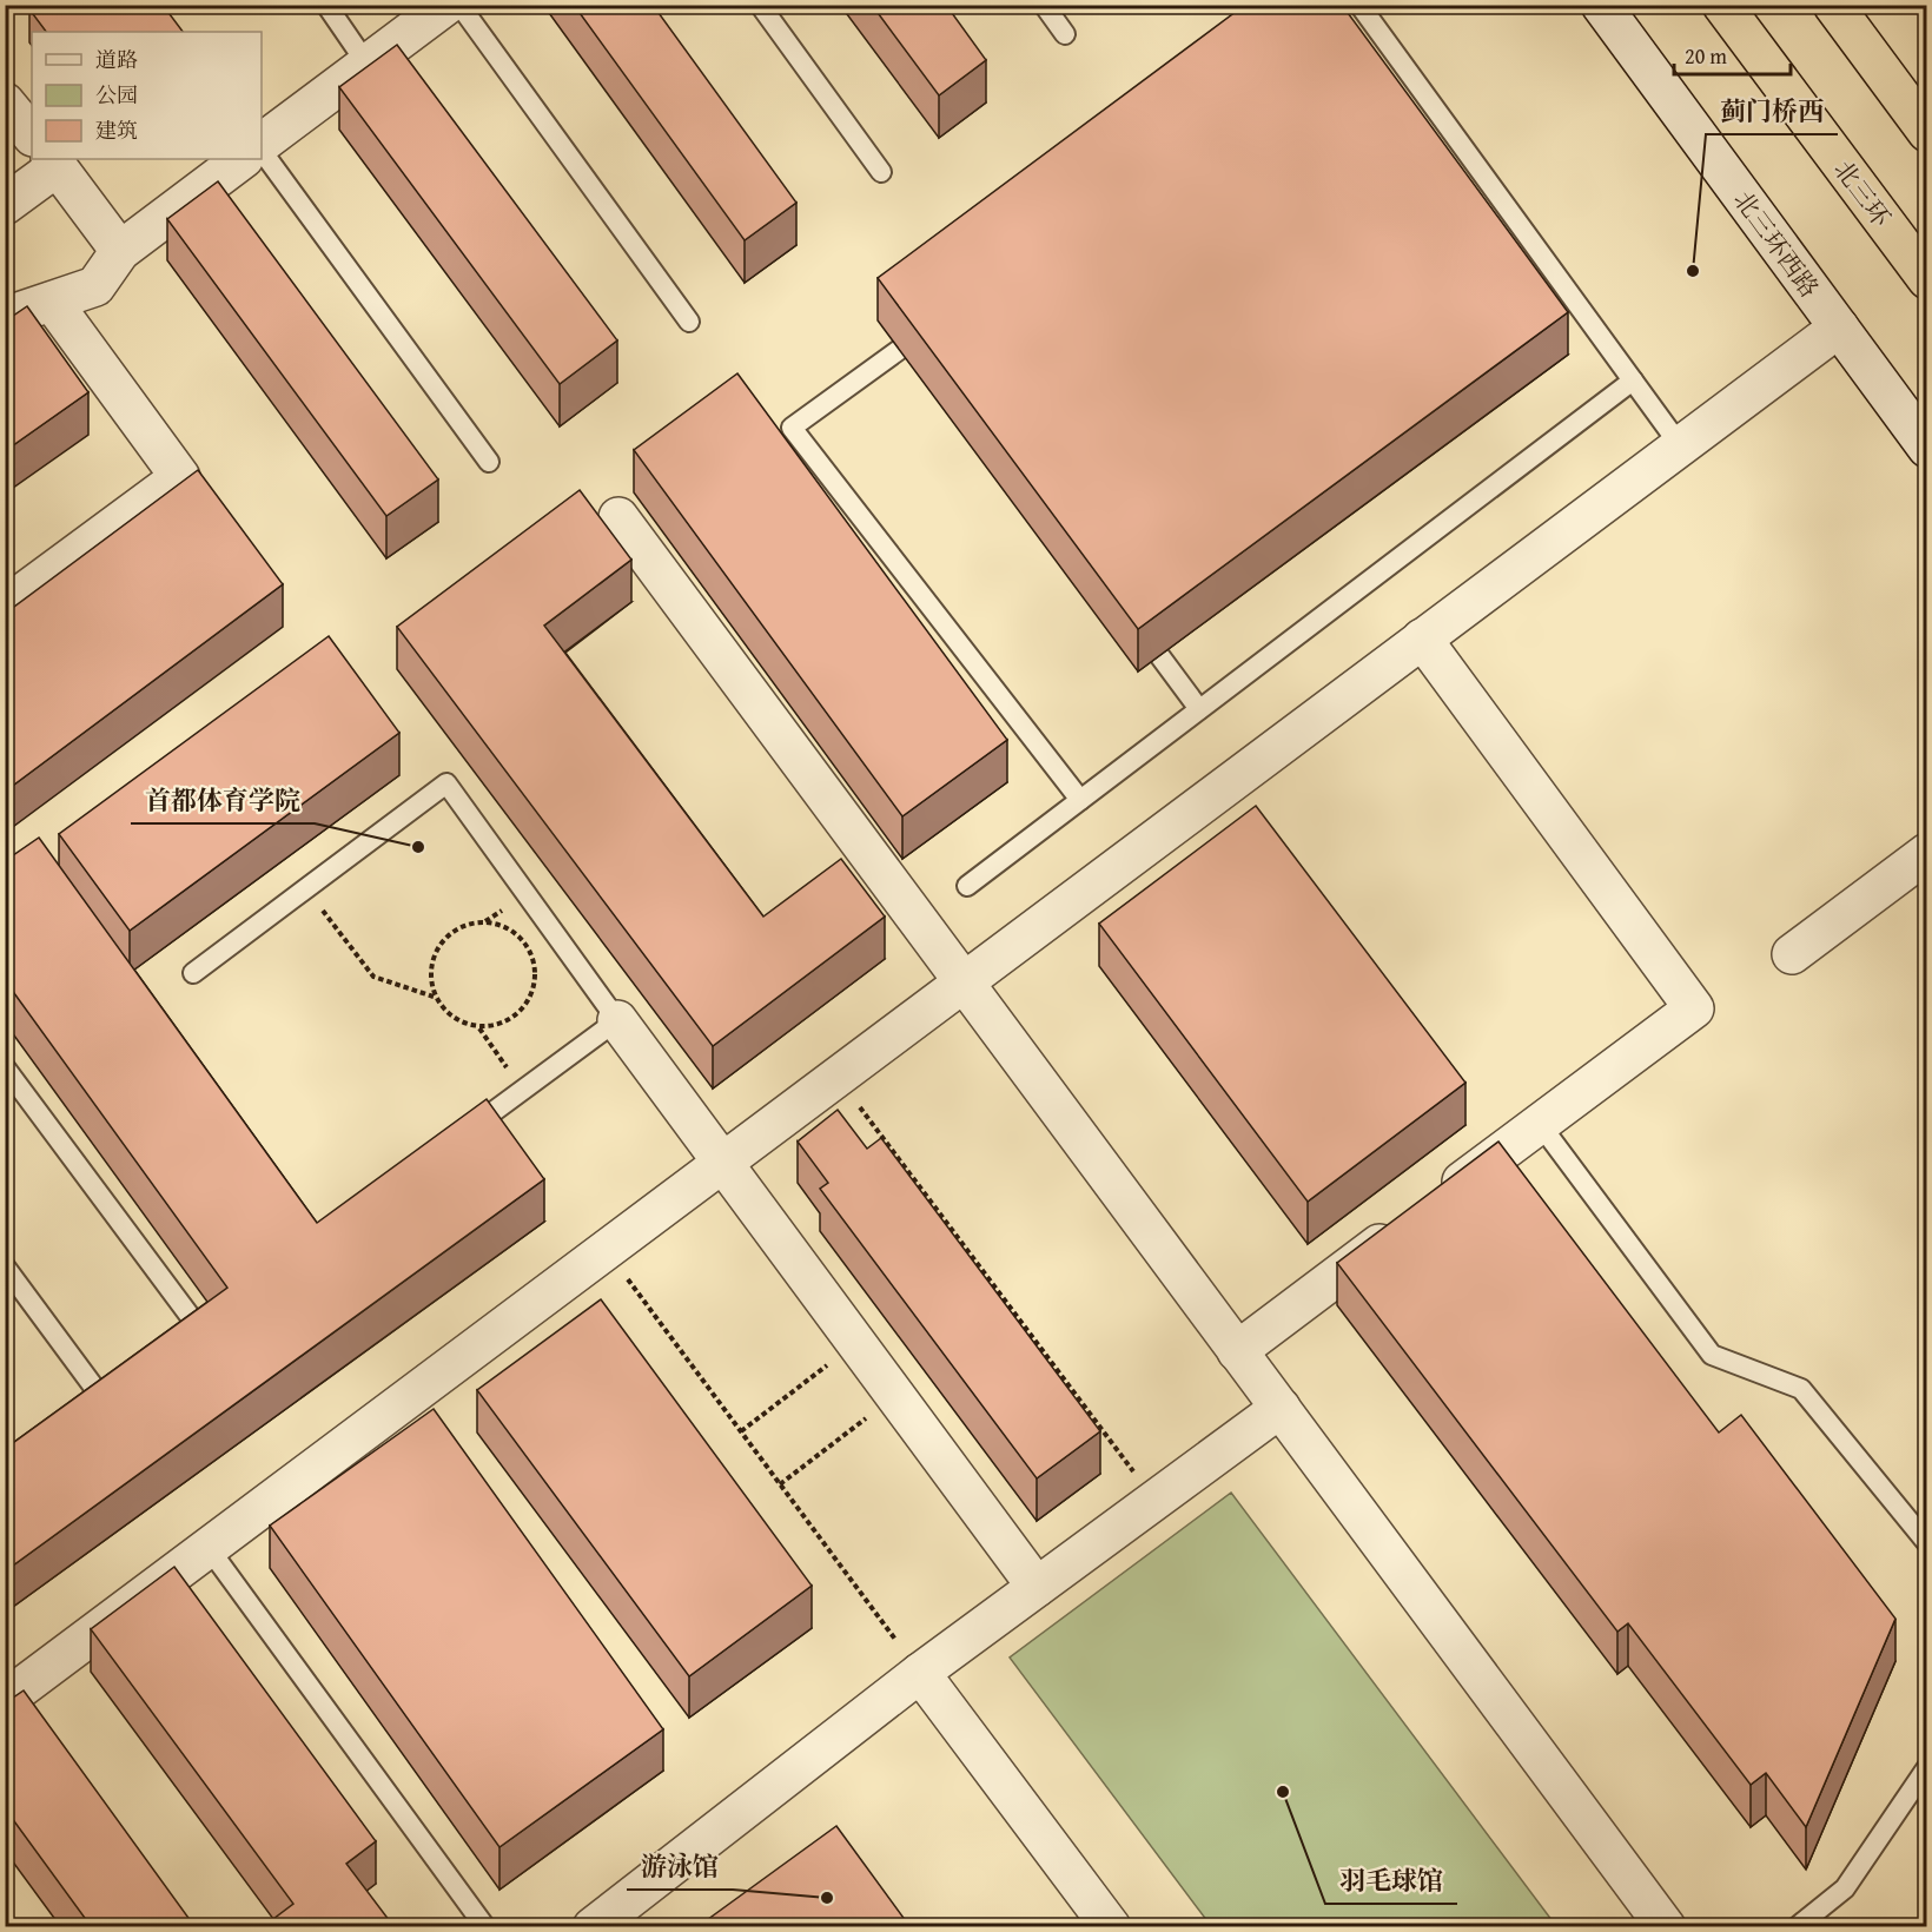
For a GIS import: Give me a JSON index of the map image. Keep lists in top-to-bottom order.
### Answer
{
  "streets": {
    "highway": ["北三环"],
    "street": ["北三环西路"]
  },
  "places": [
    "蓟门桥西",
    "首都体育学院",
    "羽毛球馆",
    "游泳馆"
  ],
  "legend": ["道路", "公园", "建筑"],
  "scale_bar": "20 m"
}
